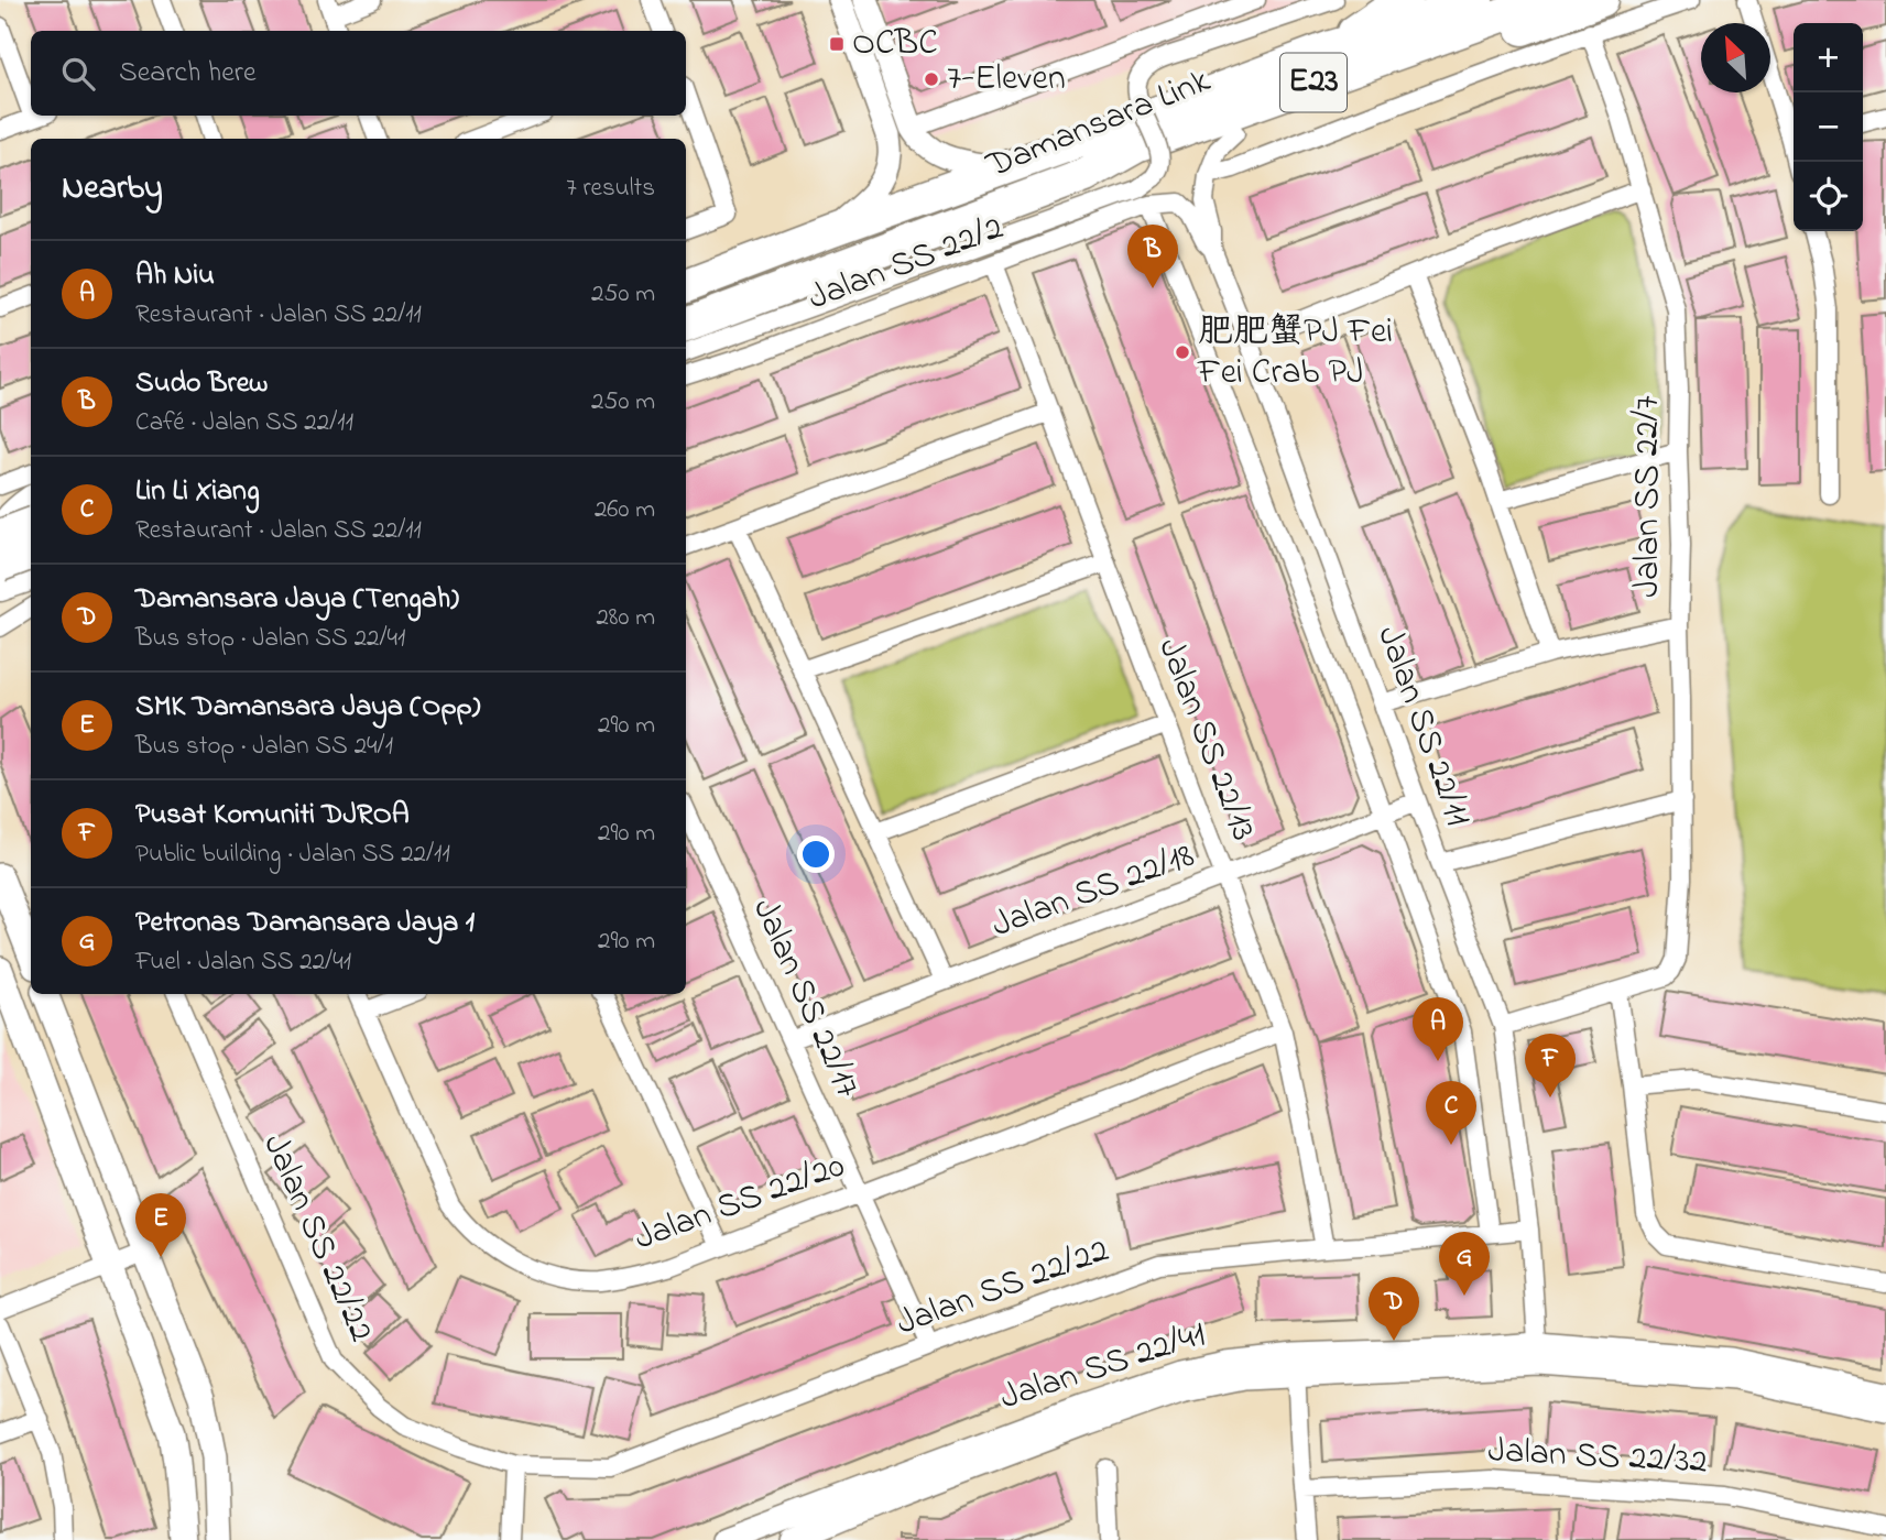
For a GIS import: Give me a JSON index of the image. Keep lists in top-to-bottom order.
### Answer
{
  "streets": {
    "highway": ["E23", "Damansara Link"],
    "street": [
      "Jalan SS 22/2",
      "Jalan SS 22/7",
      "Jalan SS 22/11",
      "Jalan SS 22/13",
      "Jalan SS 22/18",
      "Jalan SS 22/17",
      "Jalan SS 22/20",
      "Jalan SS 22/22",
      "Jalan SS 22/41",
      "Jalan SS 22/32"
    ]
  },
  "crossings": [
    ["Jalan SS 22/2", "Jalan SS 22/13"],
    ["Jalan SS 22/11", "Jalan SS 22/18"],
    ["Jalan SS 22/11", "Jalan SS 22/22"],
    ["Jalan SS 22/11", "Jalan SS 22/41"],
    ["Jalan SS 22/13", "Jalan SS 22/18"],
    ["Jalan SS 22/13", "Jalan SS 22/20"],
    ["Jalan SS 22/13", "Jalan SS 22/22"],
    ["Jalan SS 22/18", "Jalan SS 22/17"],
    ["Jalan SS 22/17", "Jalan SS 22/20"],
    ["Jalan SS 22/17", "Jalan SS 22/22"]
  ],
  "places": {
    "transit": ["OCBC"],
    "other": ["7-Eleven", "肥肥蟹PJ Fei Fei Crab PJ"]
  },
  "north": "top left",
  "page": {
    "map_buttons": ["+", "−"],
    "search": "Search here",
    "heading": ["Nearby", "7 results"],
    "pins": [
      "B",
      "A",
      "F",
      "C",
      "E",
      "G",
      "D"
    ],
    "list": [
      {
        "mark": "A",
        "name": "Ah Niu",
        "note": "Restaurant · Jalan SS 22/11",
        "value": "250 m"
      },
      {
        "mark": "B",
        "name": "Sudo Brew",
        "note": "Café · Jalan SS 22/11",
        "value": "250 m"
      },
      {
        "mark": "C",
        "name": "Lin Li Xiang",
        "note": "Restaurant · Jalan SS 22/11",
        "value": "260 m"
      },
      {
        "mark": "D",
        "name": "Damansara Jaya (Tengah)",
        "note": "Bus stop · Jalan SS 22/41",
        "value": "280 m"
      },
      {
        "mark": "E",
        "name": "SMK Damansara Jaya (Opp)",
        "note": "Bus stop · Jalan SS 24/1",
        "value": "290 m"
      },
      {
        "mark": "F",
        "name": "Pusat Komuniti DJROA",
        "note": "Public building · Jalan SS 22/11",
        "value": "290 m"
      },
      {
        "mark": "G",
        "name": "Petronas Damansara Jaya 1",
        "note": "Fuel · Jalan SS 22/41",
        "value": "290 m"
      }
    ]
  }
}
